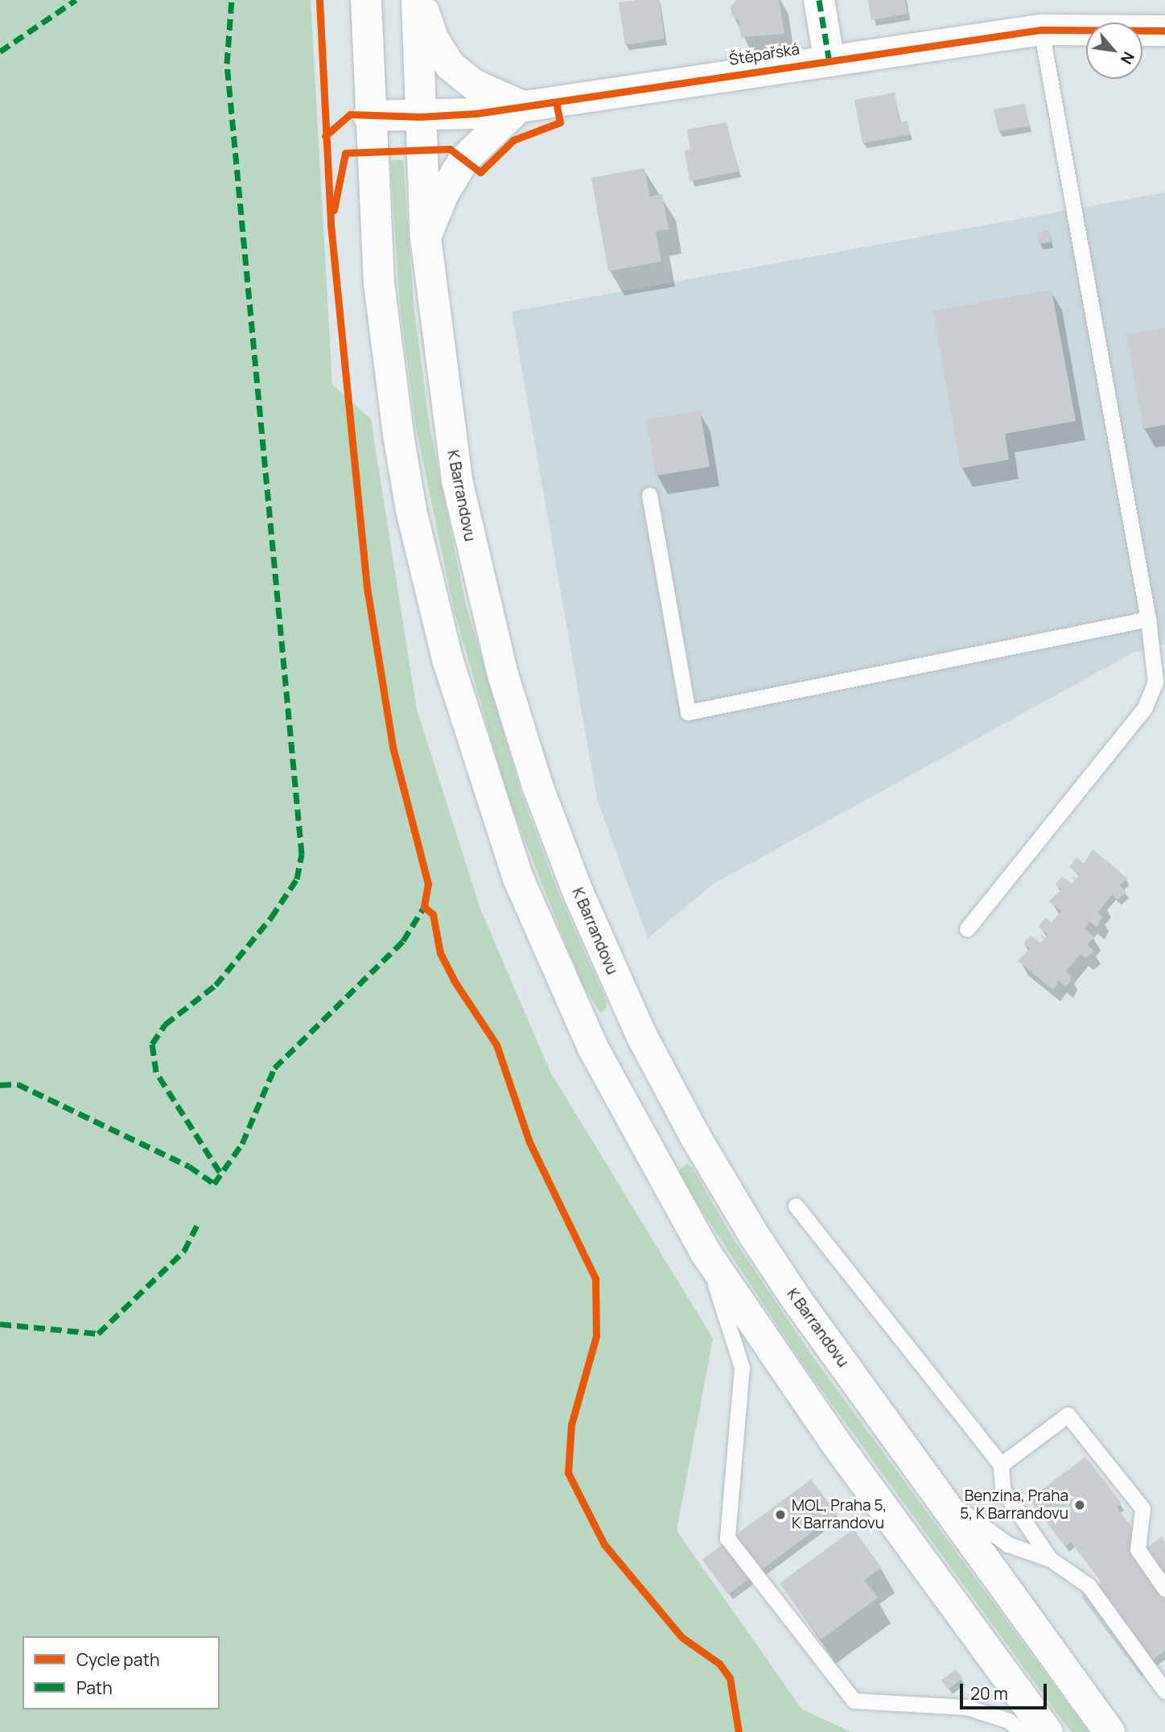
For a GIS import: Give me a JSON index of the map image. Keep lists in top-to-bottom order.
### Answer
{
  "streets": {
    "main road": ["Štěpařská", "K Barrandovu"]
  },
  "crossings": [
    ["Štěpařská", "K Barrandovu"]
  ],
  "places": ["Benzina, Praha 5, K Barrandovu", "MOL, Praha 5, K Barrandovu"],
  "legend": ["Cycle path", "Path"],
  "scale_bar": "20 m",
  "north": "bottom right"
}
